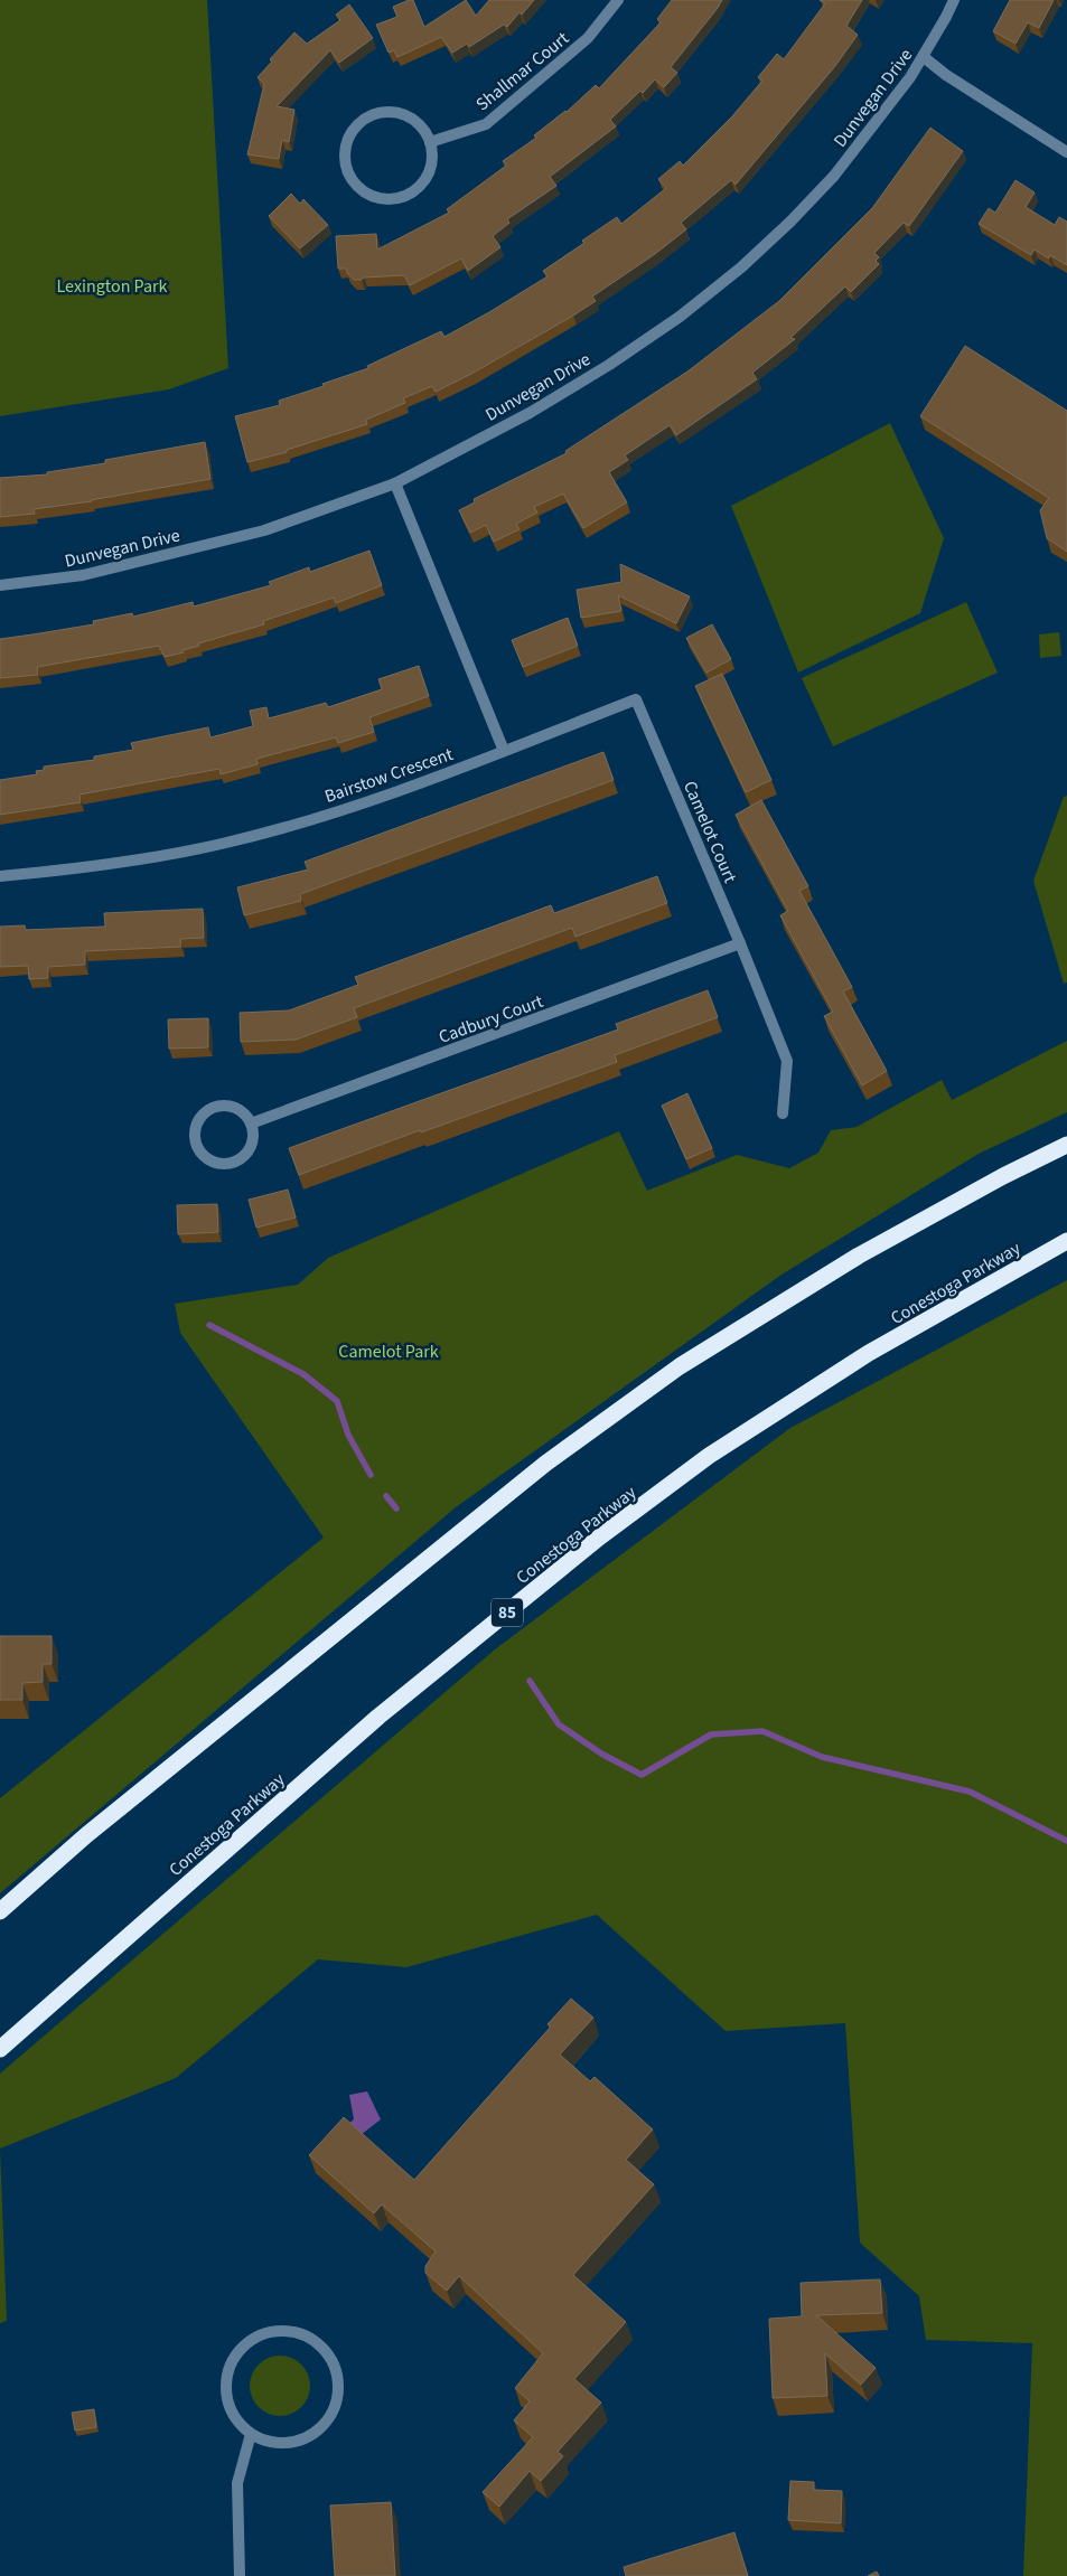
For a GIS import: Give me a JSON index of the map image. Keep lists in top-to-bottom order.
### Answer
{
  "streets": {
    "highway": ["Conestoga Parkway", "85"],
    "street": [
      "Shallmar Court",
      "Dunvegan Drive",
      "Bairstow Crescent",
      "Camelot Court",
      "Cadbury Court"
    ]
  },
  "crossings": [
    ["Bairstow Crescent", "Camelot Court"],
    ["Camelot Court", "Cadbury Court"]
  ],
  "parks": ["Lexington Park", "Camelot Park"]
}
